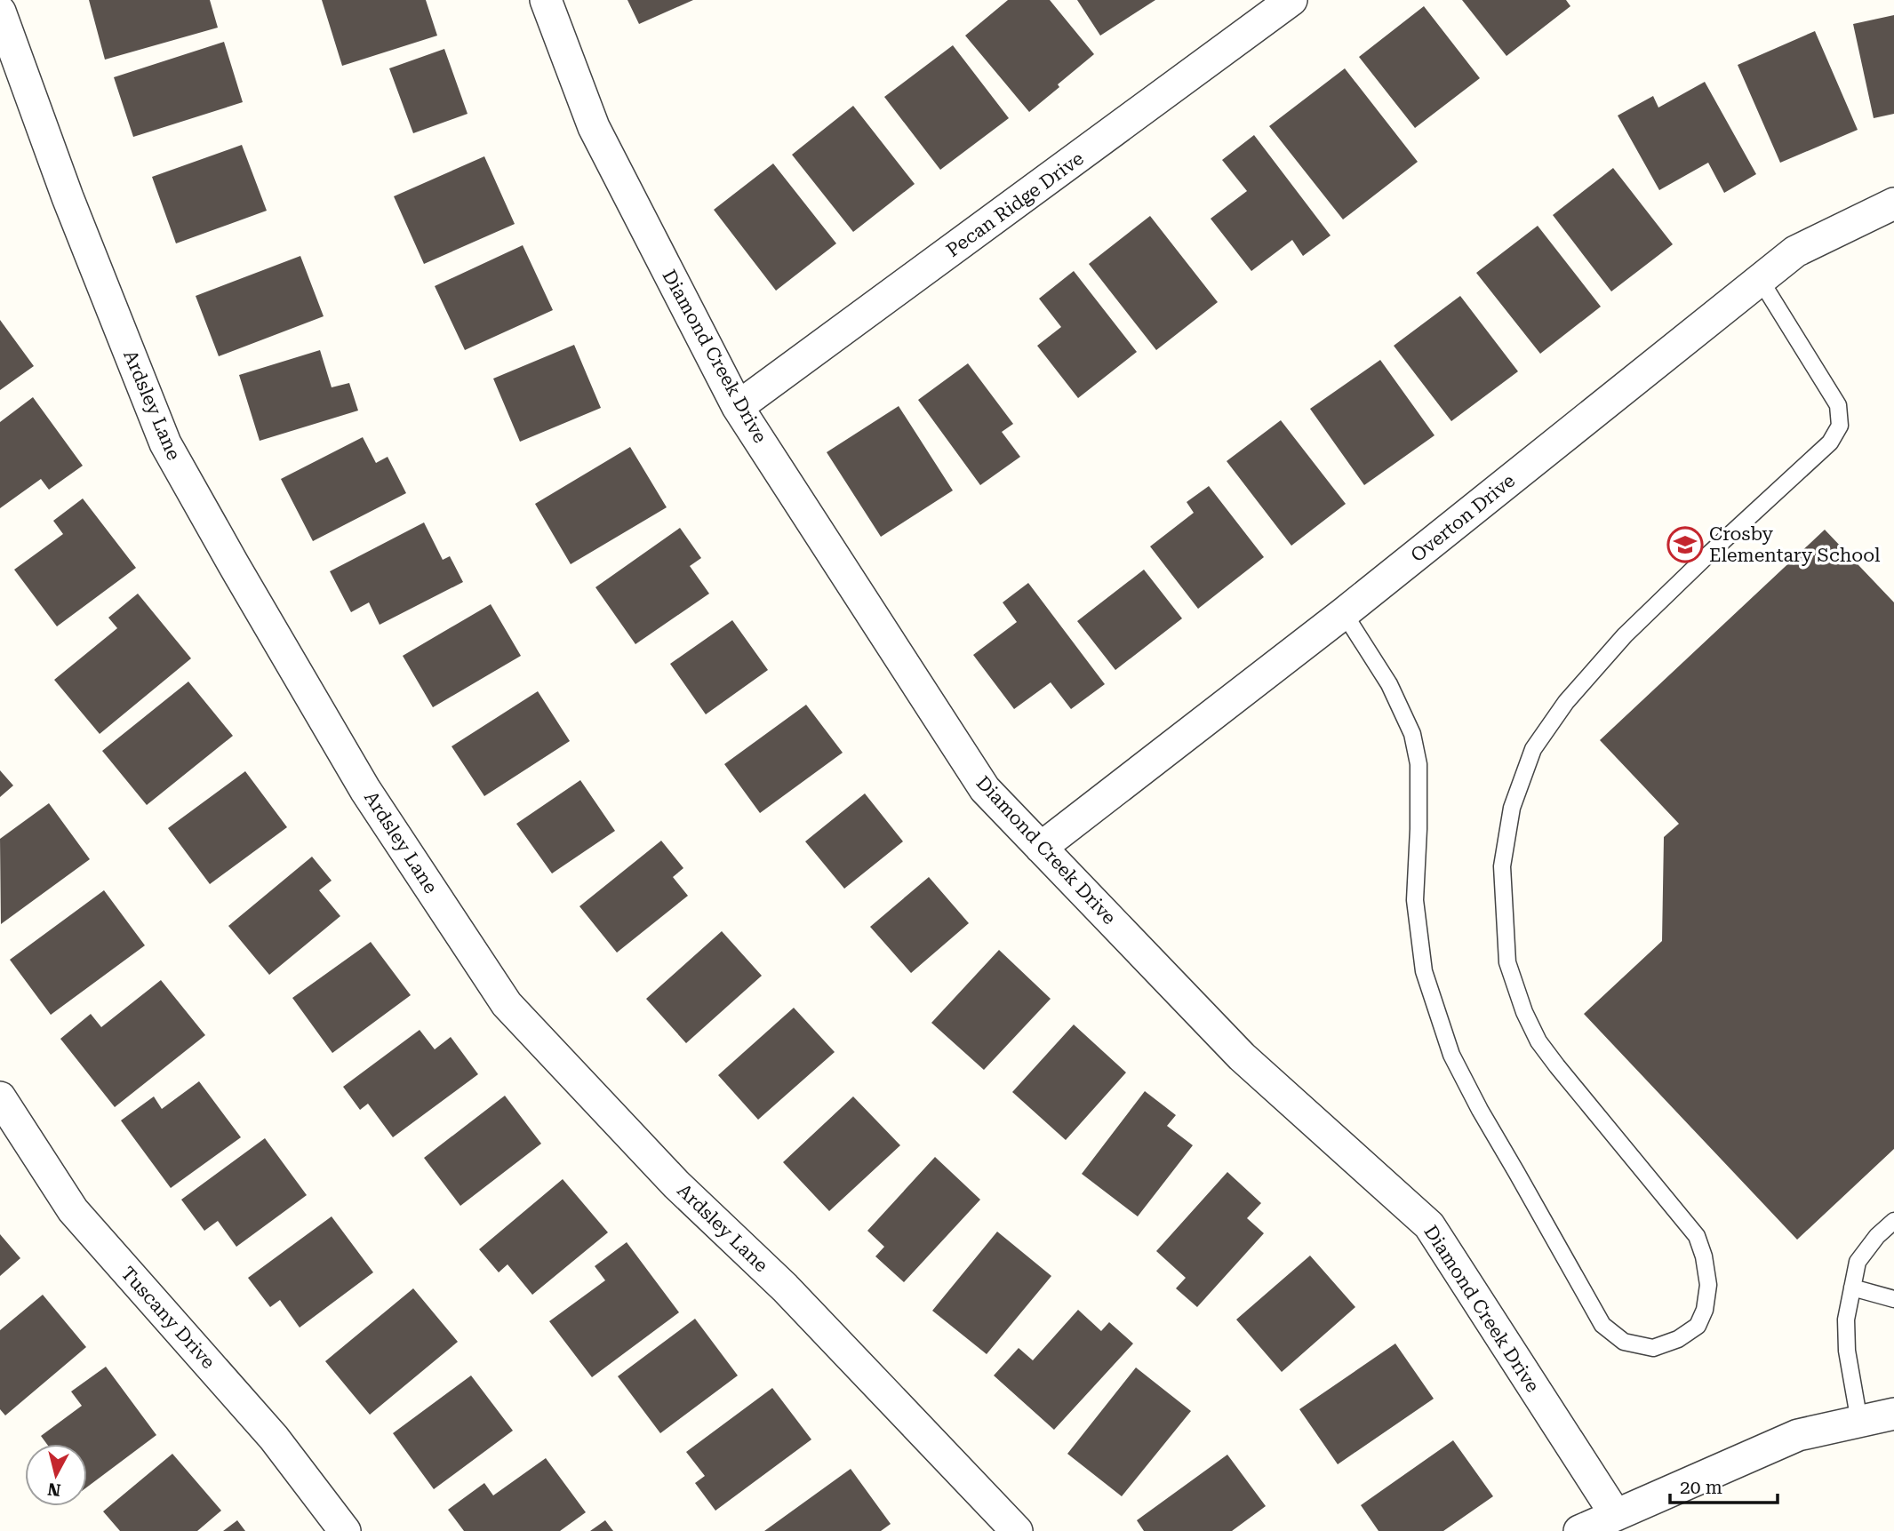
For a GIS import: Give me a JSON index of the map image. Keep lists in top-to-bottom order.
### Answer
{
  "streets": {
    "street": [
      "Pecan Ridge Drive",
      "Diamond Creek Drive",
      "Ardsley Lane",
      "Overton Drive",
      "Tuscany Drive"
    ]
  },
  "crossings": [
    ["Pecan Ridge Drive", "Diamond Creek Drive"],
    ["Diamond Creek Drive", "Overton Drive"]
  ],
  "places": {
    "school or university": ["Crosby Elementary School"]
  },
  "scale_bar": "20 m",
  "north": "bottom"
}
